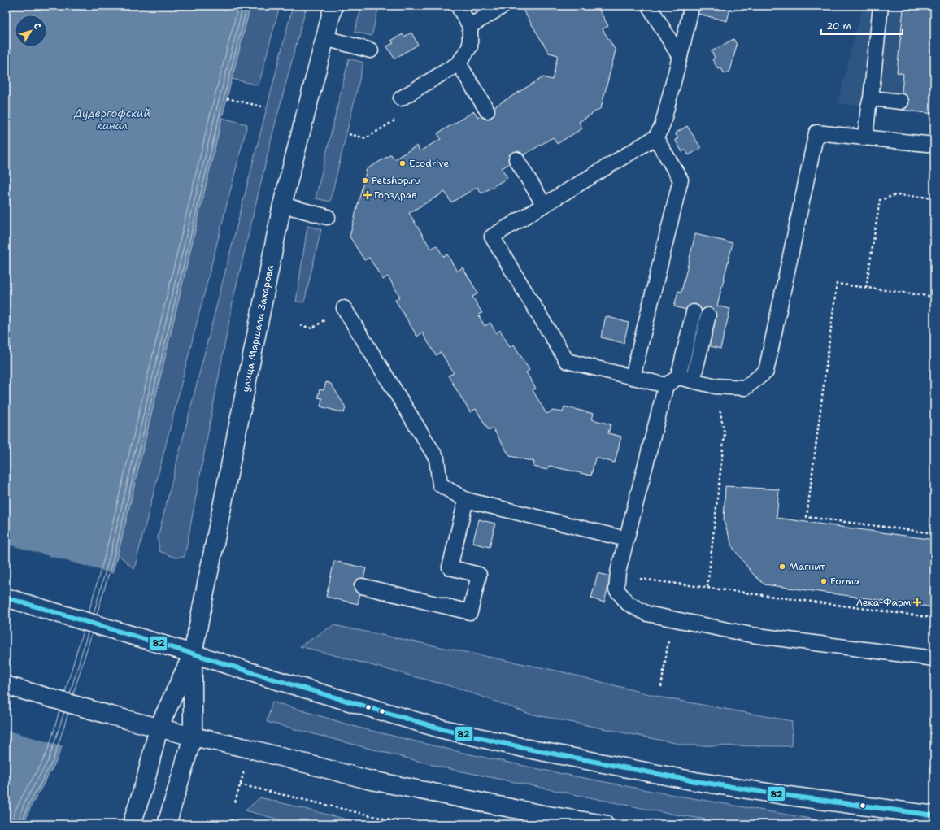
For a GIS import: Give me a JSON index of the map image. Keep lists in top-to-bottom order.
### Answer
{
  "streets": {
    "street": ["улица Маршала Захарова"]
  },
  "water": ["Дудергофский канал"],
  "places": {
    "other": [
      "Ecodrive",
      "Petshop.ru",
      "Магнит",
      "Forma"
    ],
    "health": ["Горздрав", "Лека-Фарм"]
  },
  "lines": ["transit line 82"],
  "scale_bar": "20 m",
  "north": "top right"
}
